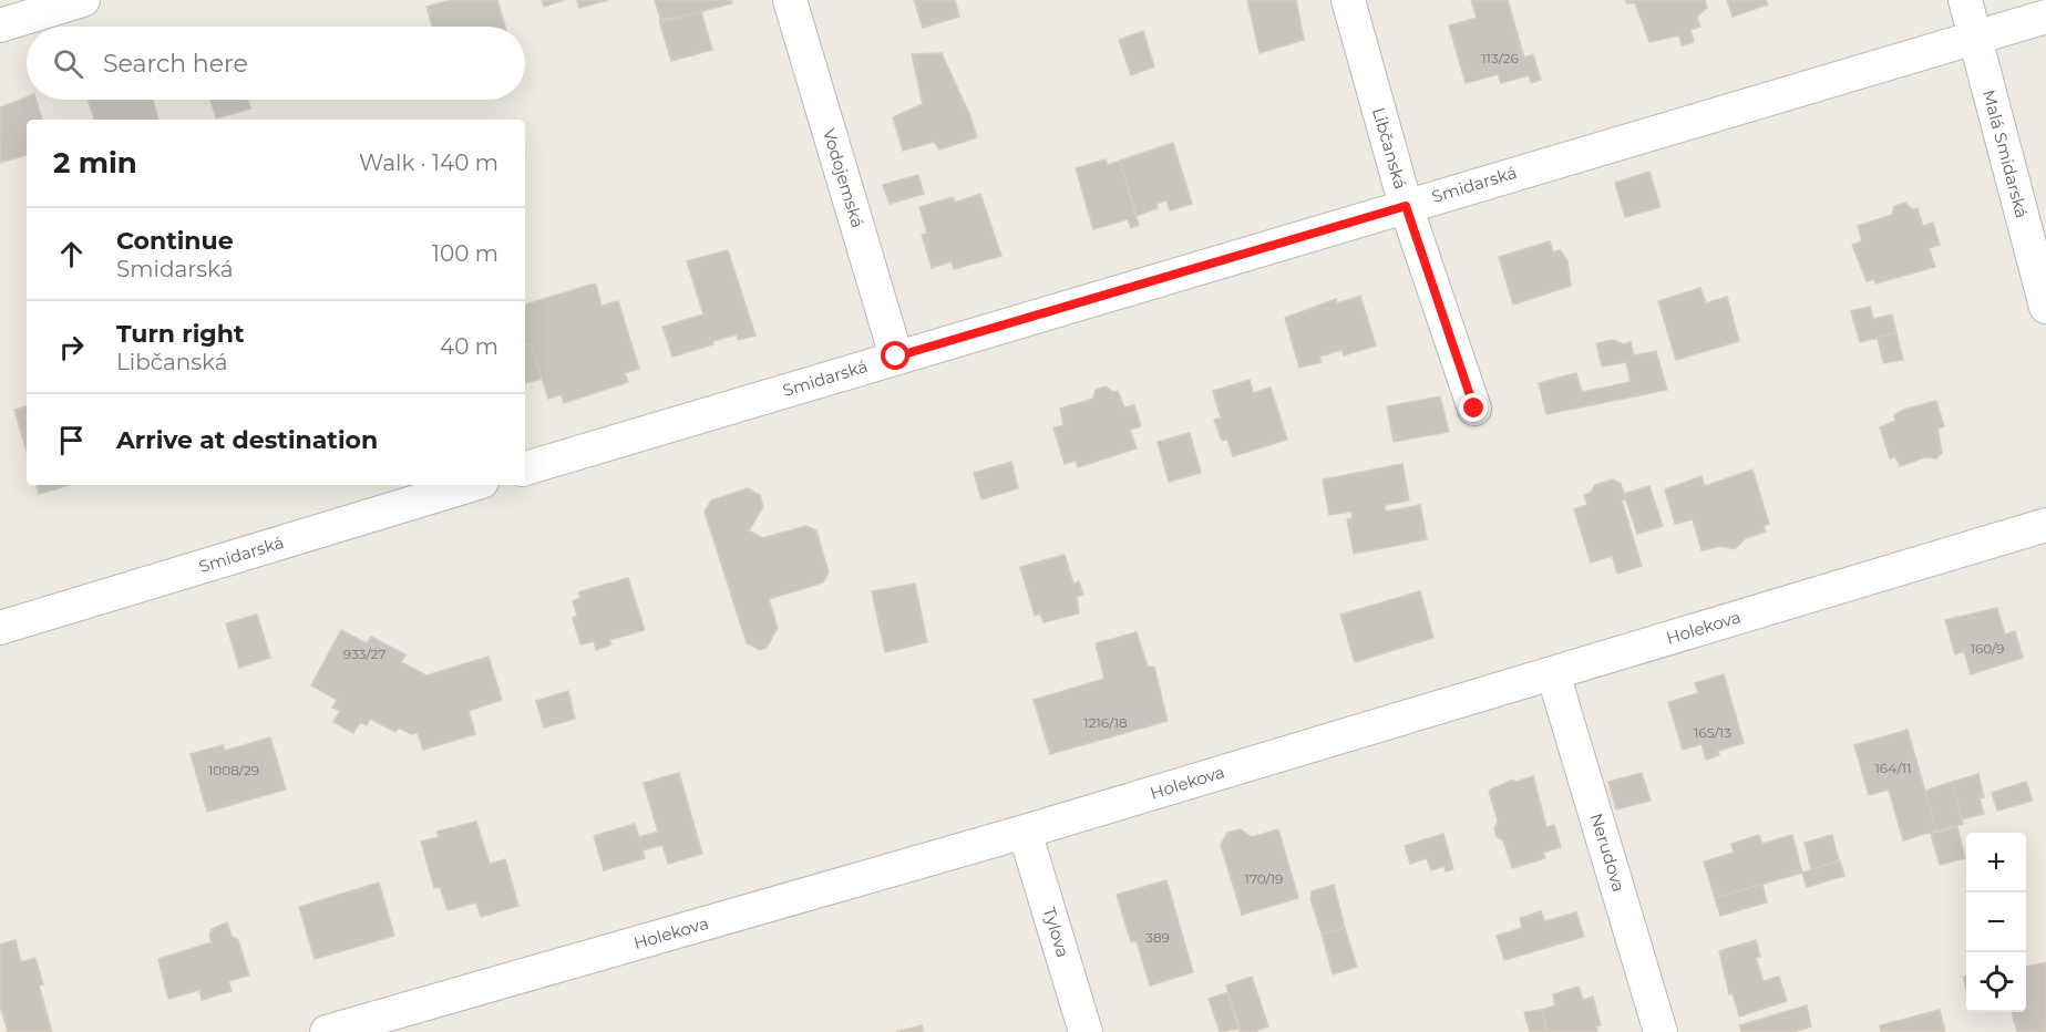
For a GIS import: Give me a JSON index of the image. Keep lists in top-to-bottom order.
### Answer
{
  "streets": {
    "street": [
      "Libčanská",
      "Malá Smidarská",
      "Vodojemská",
      "Smidarská",
      "Holekova",
      "Nerudova",
      "Tylova"
    ]
  },
  "crossings": [
    ["Libčanská", "Smidarská"],
    ["Malá Smidarská", "Smidarská"],
    ["Vodojemská", "Smidarská"],
    ["Holekova", "Nerudova"],
    ["Holekova", "Tylova"]
  ],
  "house_numbers": [
    "113/26",
    "160/9",
    "933/27",
    "1216/18",
    "165/13",
    "164/11",
    "1008/29",
    "170/19",
    "389"
  ],
  "page": {
    "search": "Search here",
    "heading": ["2 min", "Walk · 140 m"],
    "list": [
      ["Continue", "Smidarská", "100 m"],
      ["Turn right", "Libčanská", "40 m"],
      "Arrive at destination"
    ],
    "map_buttons": ["+", "−"]
  }
}
